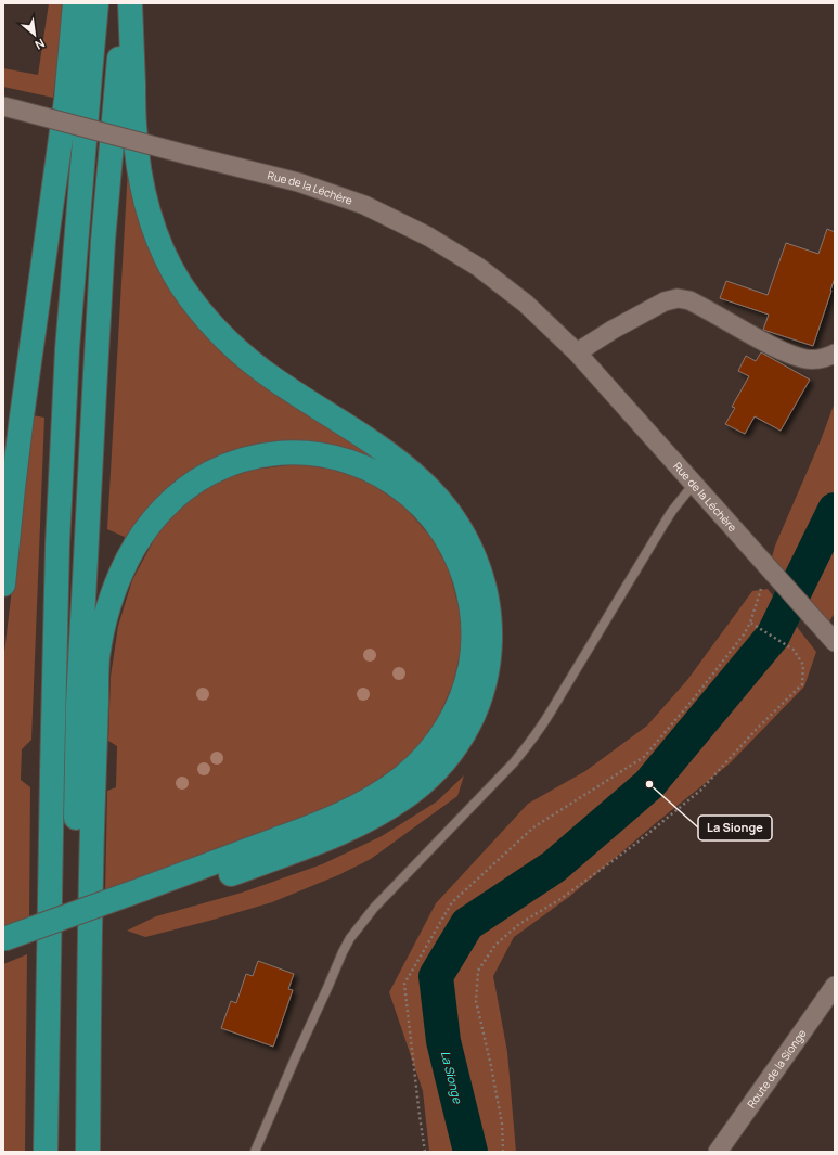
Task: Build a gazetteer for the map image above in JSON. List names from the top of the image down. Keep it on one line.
{"streets":{"street":["Rue de la Léchère","Route de la Sionge"]},"water":["La Sionge"],"places":["La Sionge"],"north":"bottom right"}
